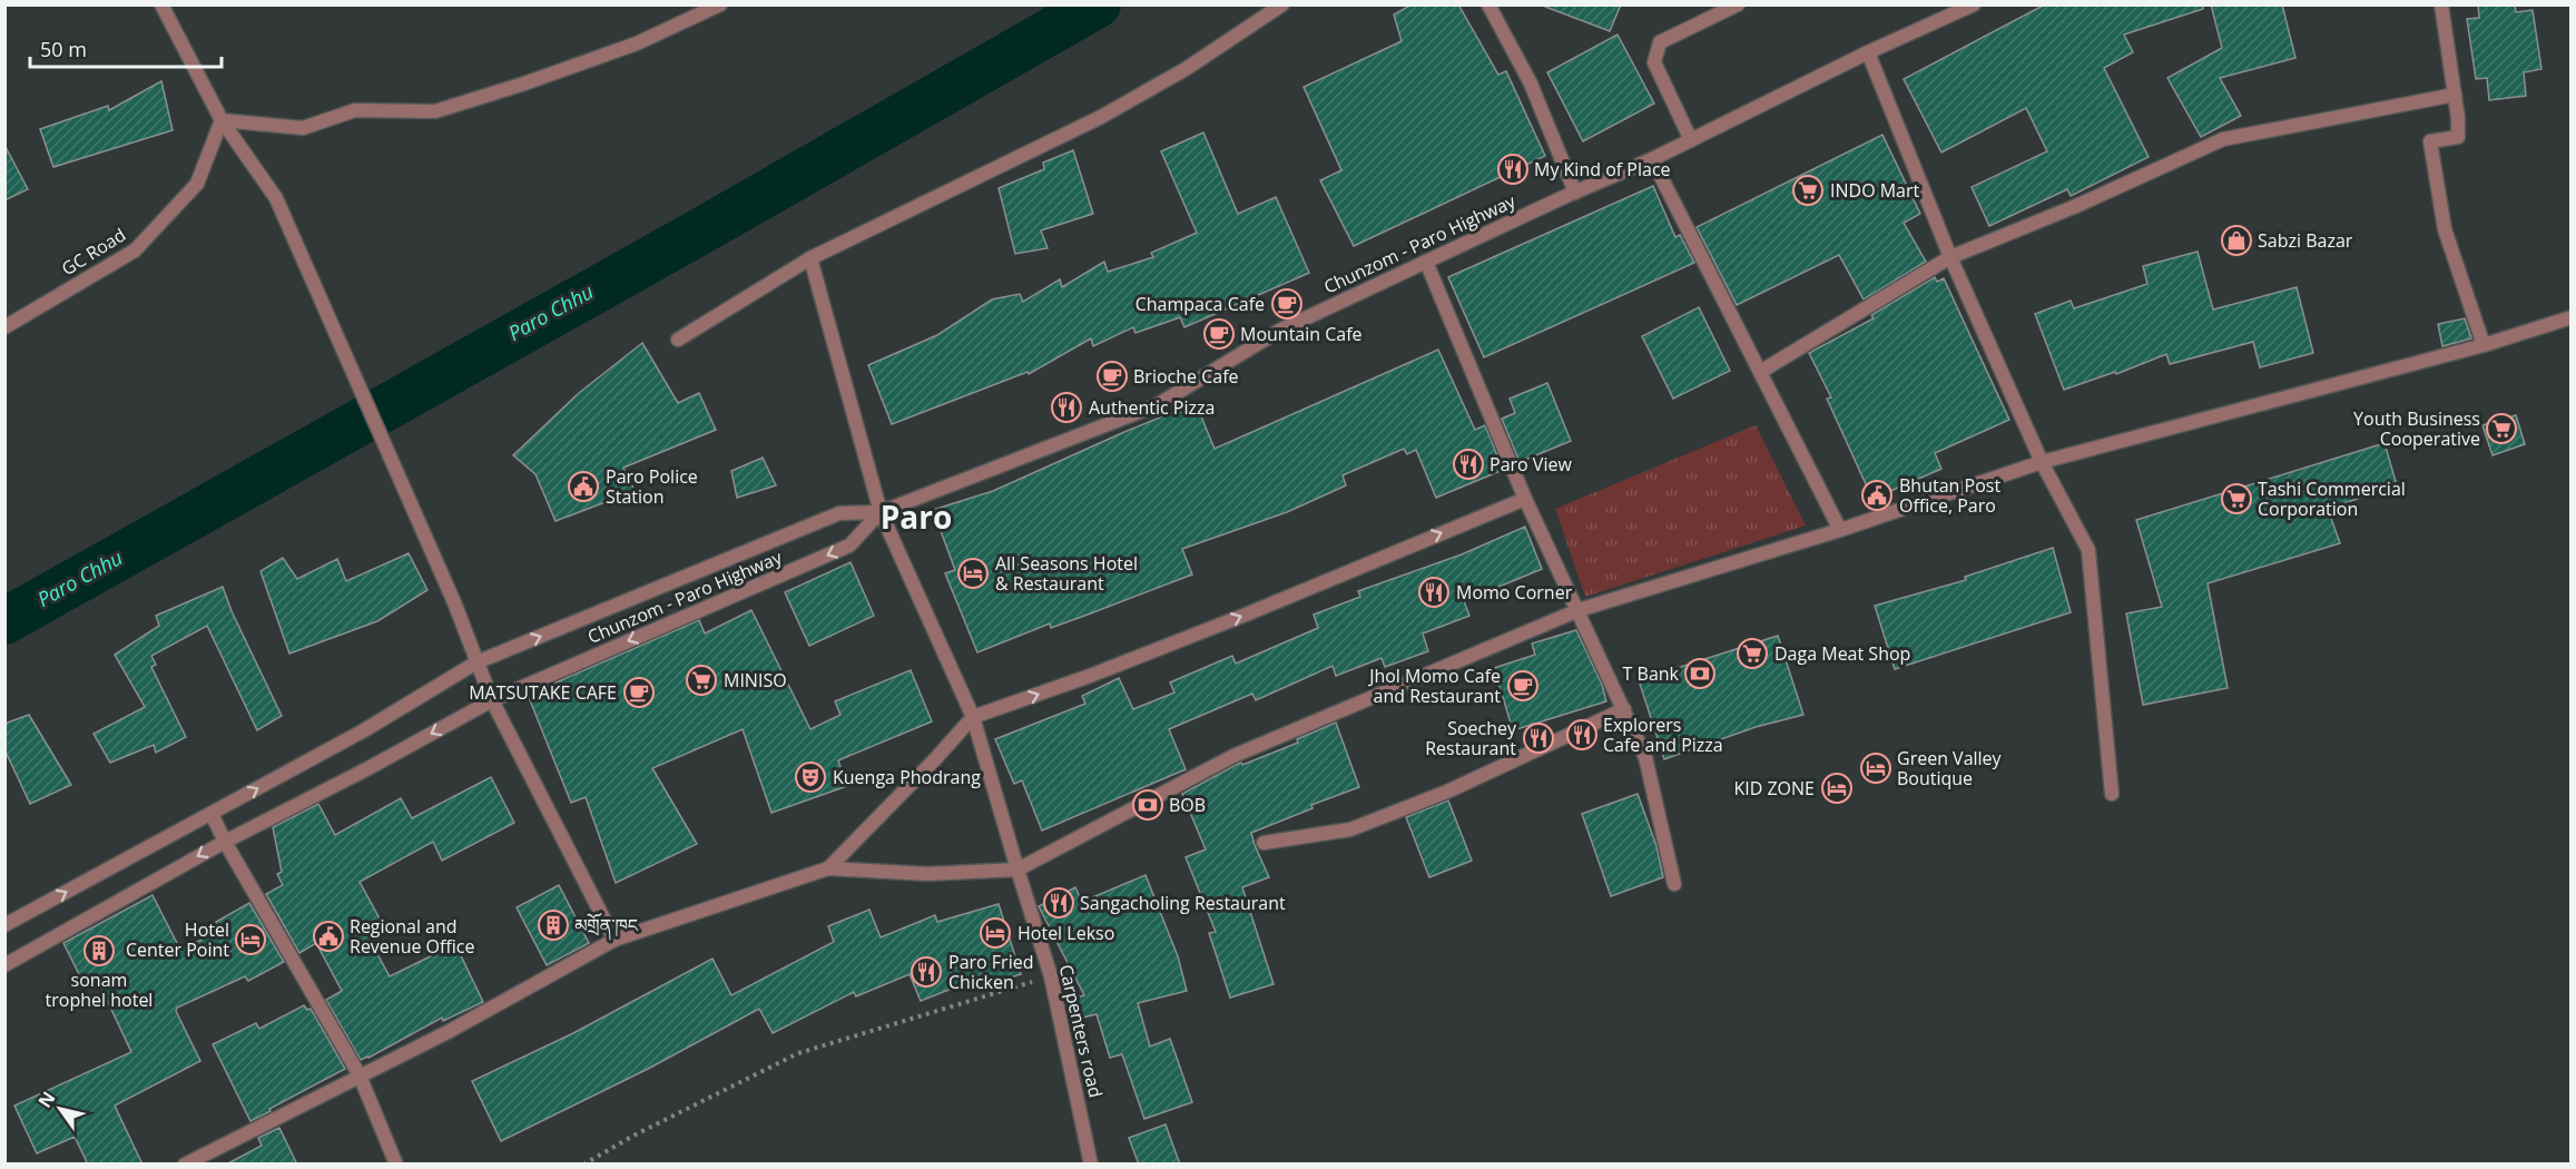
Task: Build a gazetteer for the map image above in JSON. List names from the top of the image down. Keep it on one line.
{"streets":{"street":["Chunzom - Paro Highway","GC Road","Carpenters road"]},"crossings":[["Chunzom - Paro Highway","Carpenters road"]],"districts":["Paro"],"water":["Paro Chhu"],"places":{"restaurant":["My Kind of Place","Authentic Pizza","Paro View","Momo Corner","Explorers Cafe and Pizza","Soechey Restaurant","Sangacholing Restaurant","Paro Fried Chicken"],"supermarket":["INDO Mart","Youth Business Cooperative","Tashi Commercial Corporation","Daga Meat Shop","MINISO"],"shop":["Sabzi Bazar"],"cafe":["Champaca Cafe","Mountain Cafe","Brioche Cafe","Jhol Momo Cafe and Restaurant","MATSUTAKE CAFE"],"public building":["Paro Police Station","Bhutan Post Office, Paro","Regional and Revenue Office"],"hotel":["All Seasons Hotel & Restaurant","Green Valley Boutique","KID ZONE","Hotel Lekso","Hotel Center Point"],"bank":["T Bank","BOB"],"theatre":["Kuenga Phodrang"],"building":["མགྲོན་ཁང","sonam trophel hotel"]},"scale_bar":"50 m","north":"top left"}
